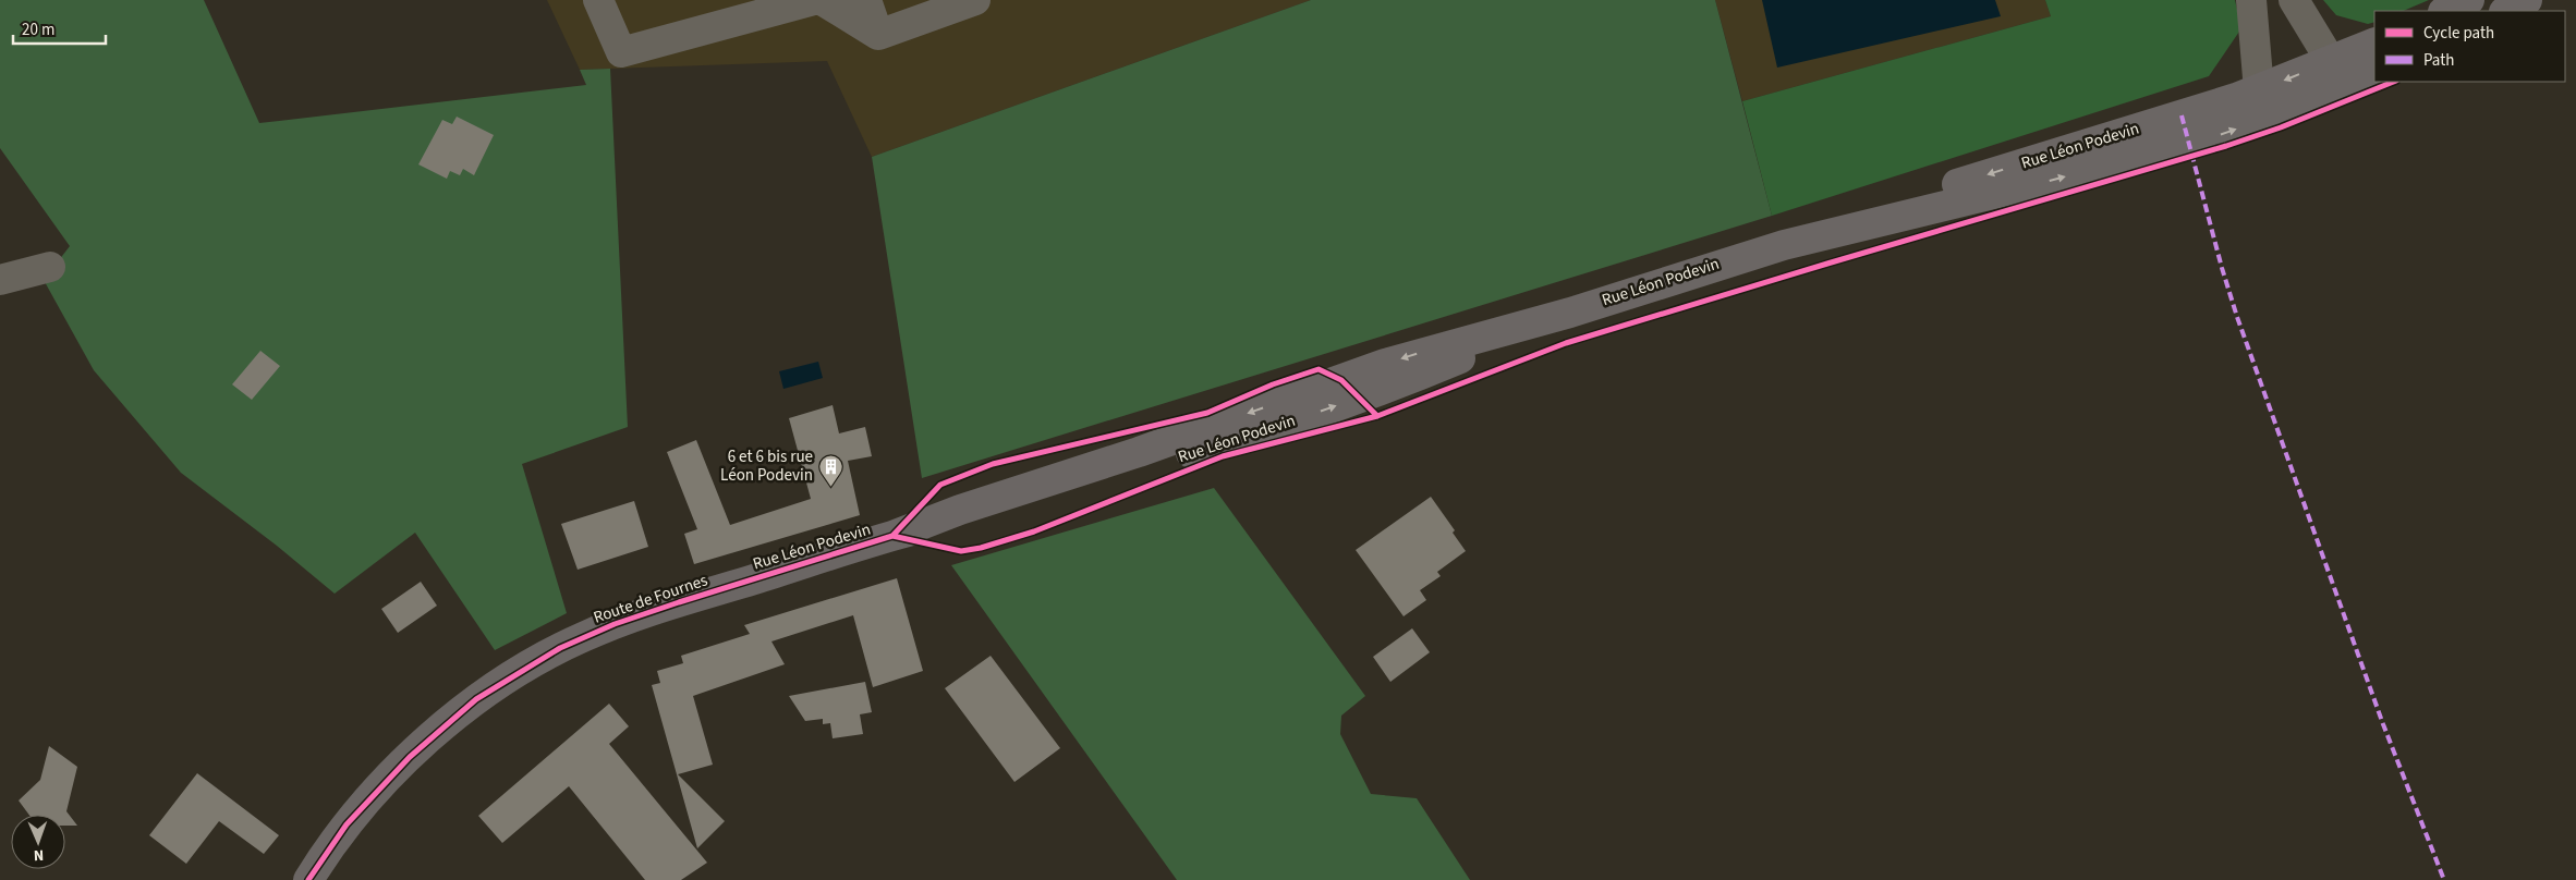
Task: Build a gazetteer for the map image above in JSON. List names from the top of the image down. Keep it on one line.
{"streets":{"main road":["Rue Léon Podevin","Route de Fournes"]},"crossings":[["Rue Léon Podevin","Route de Fournes"]],"places":{"building":["6 et 6 bis rue Léon Podevin"]},"legend":["Cycle path","Path"],"scale_bar":"20 m","north":"bottom"}
